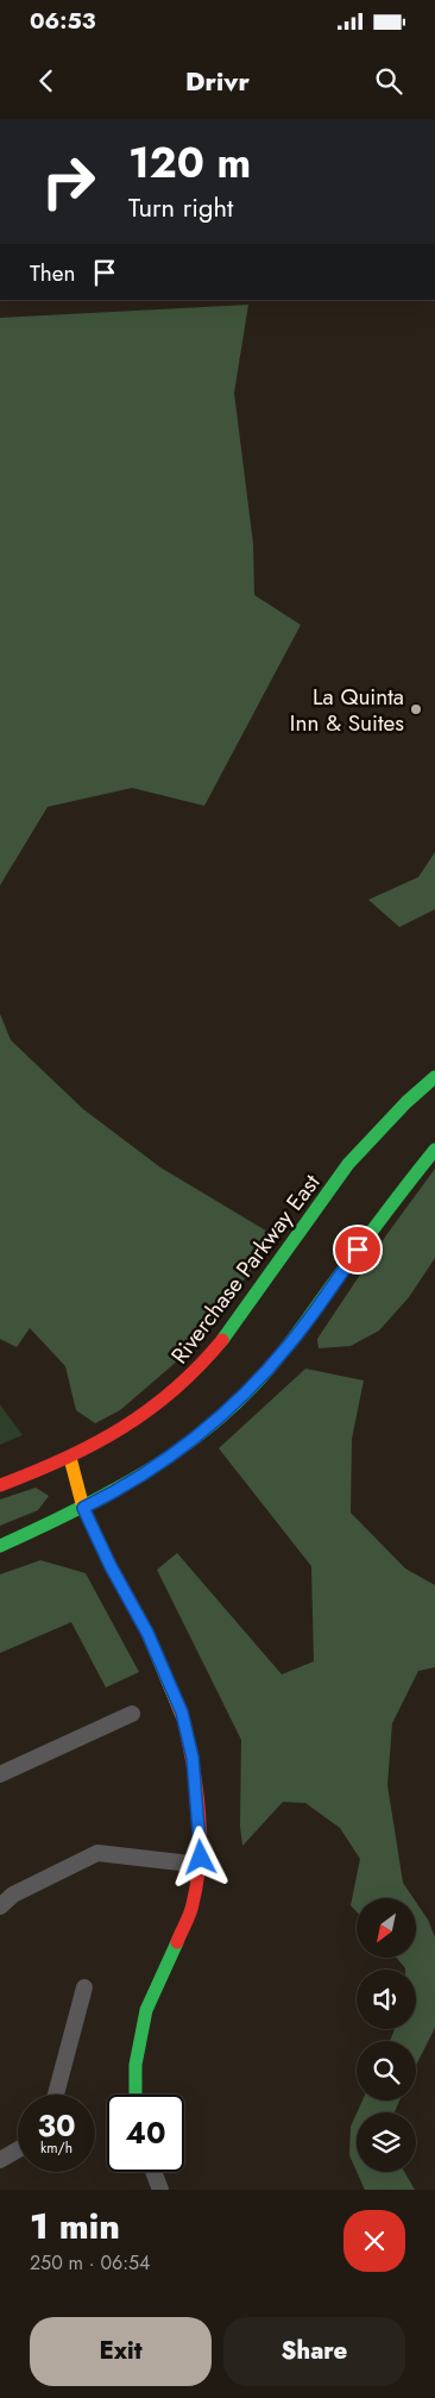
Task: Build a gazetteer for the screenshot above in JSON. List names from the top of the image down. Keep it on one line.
{"streets":{"street":["Riverchase Parkway East"]},"places":["La Quinta Inn & Suites"],"north":"bottom left","page":{"status":"06:53","header":"Drivr","turn":["120 m","Turn right"],"then":"Then","speed":"30 km/h","limit":"40","heading":["1 min","250 m · 06:54"],"buttons":["Exit","Share"]}}
